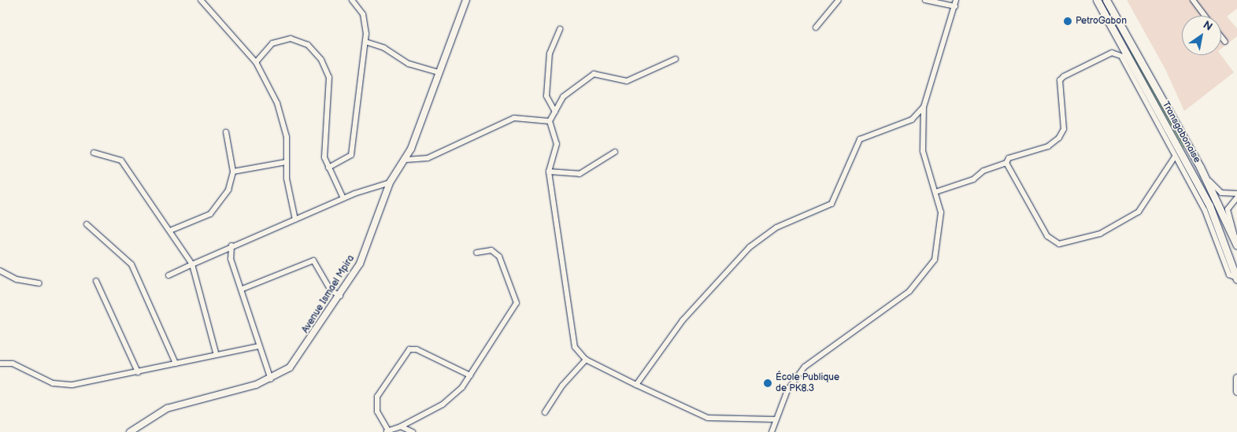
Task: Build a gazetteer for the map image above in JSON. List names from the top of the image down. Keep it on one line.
{"streets":{"highway":["Transgabonaise"],"main road":["Avenue Ismael Mpira"]},"places":["PetroGabon","École Publique de PK8.3"],"north":"top right"}
